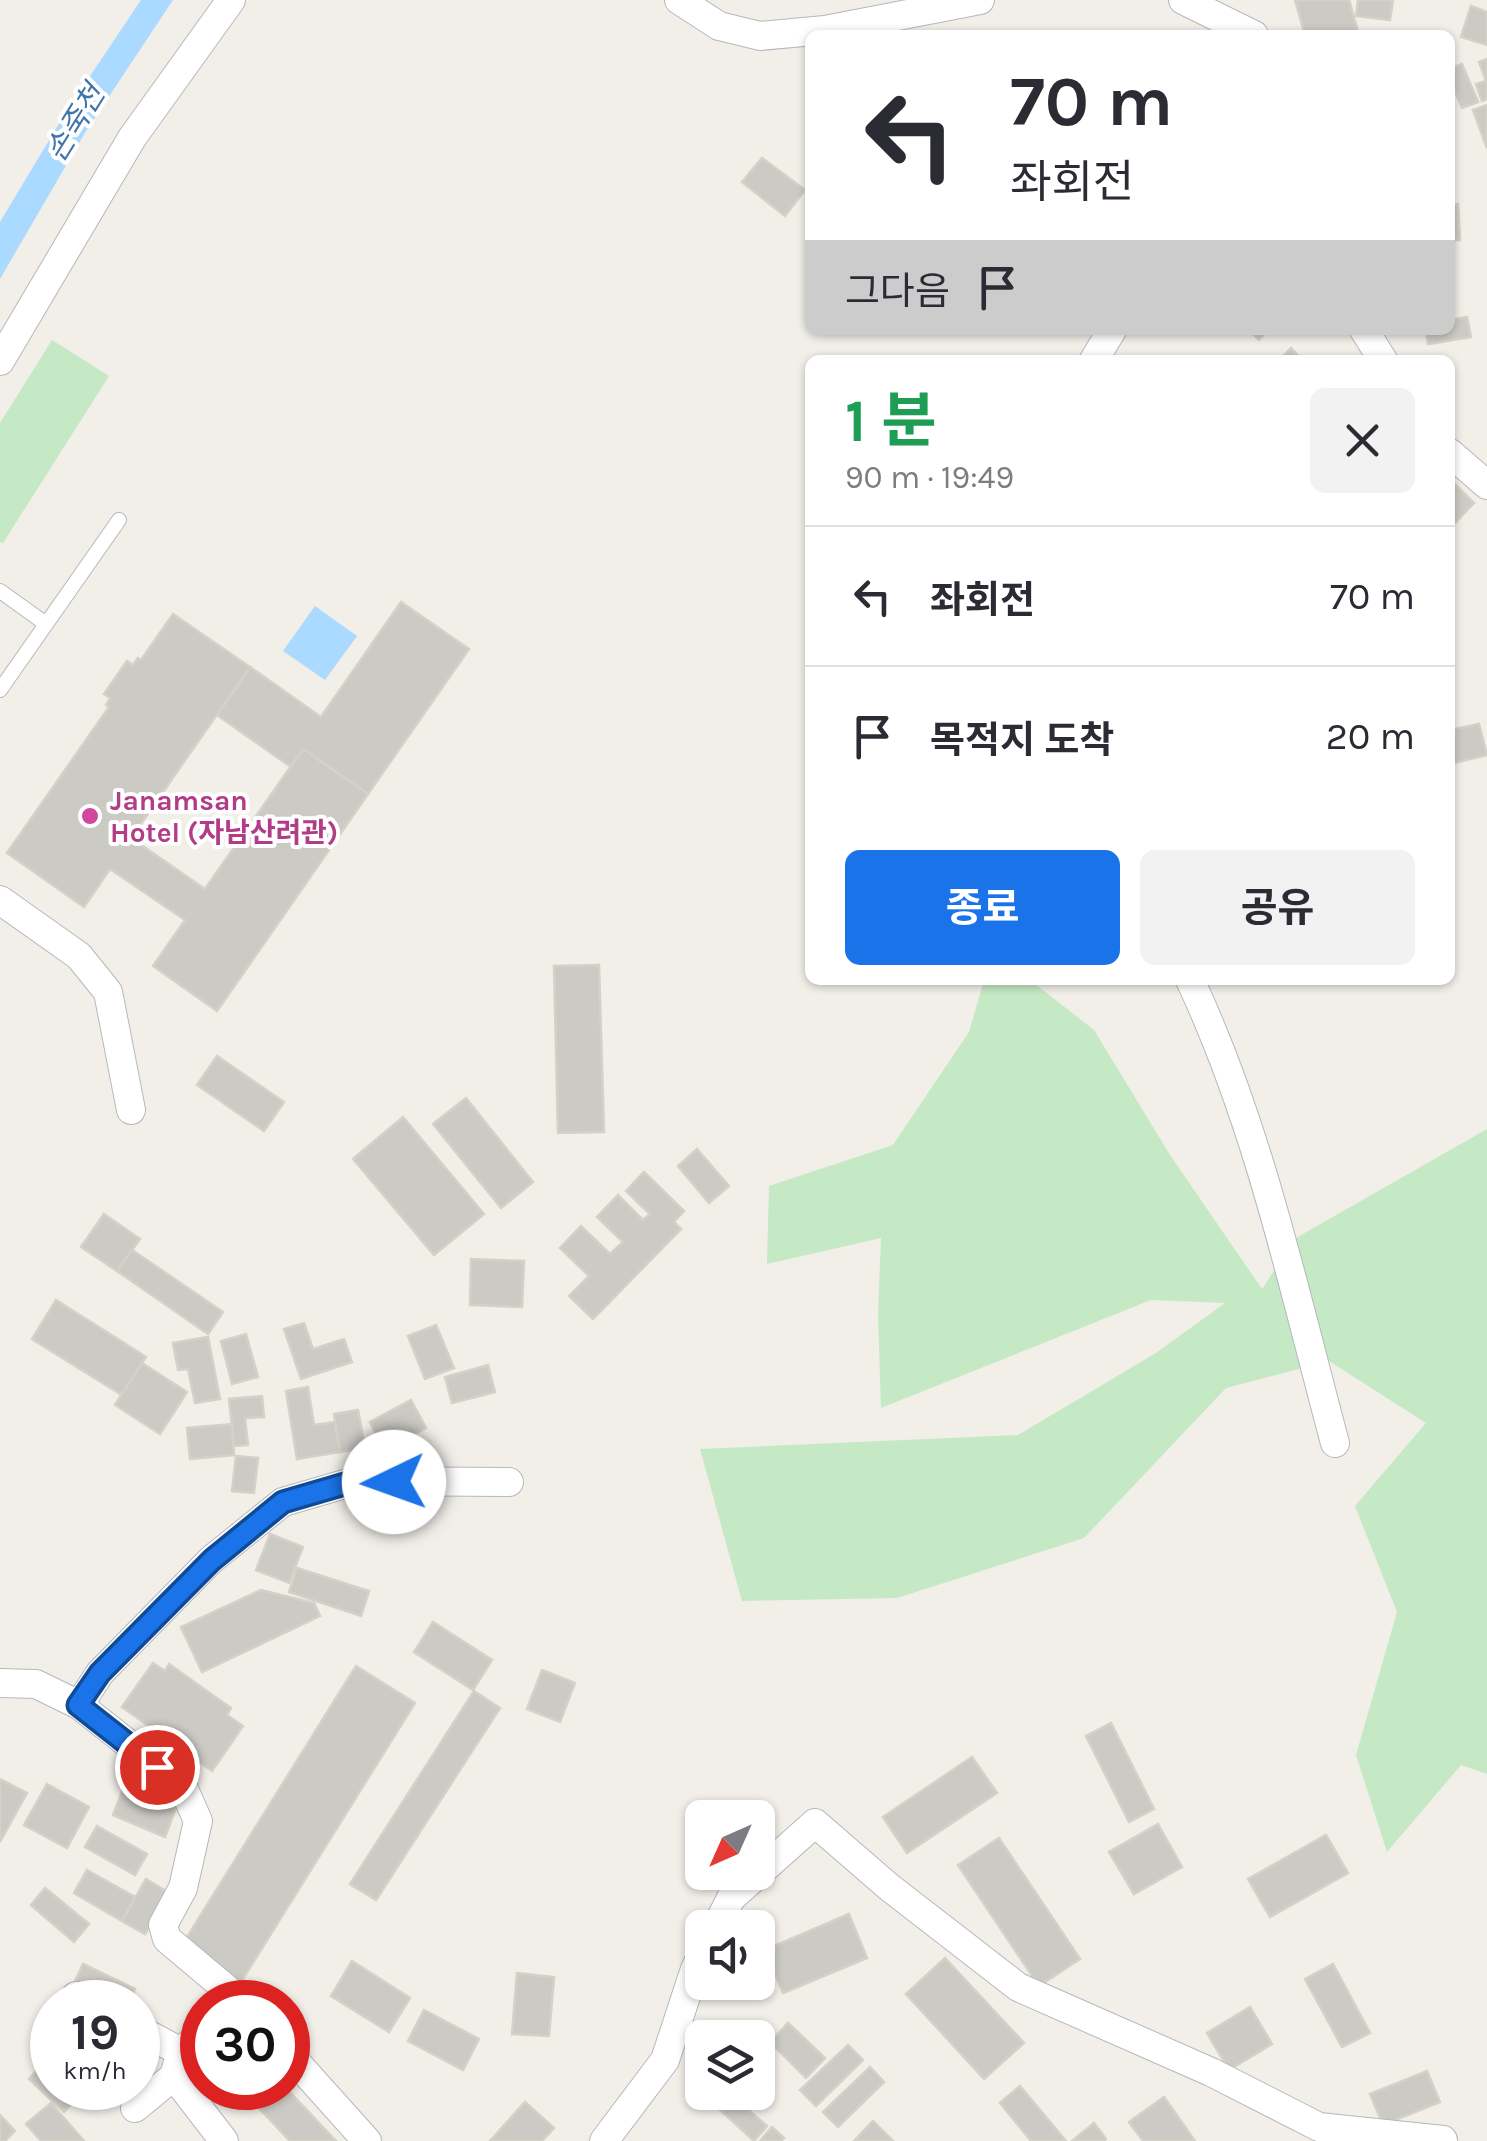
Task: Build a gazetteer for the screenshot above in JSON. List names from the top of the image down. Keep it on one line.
{"water":["손죽천"],"places":["Janamsan Hotel (자남산려관)"],"north":"bottom left","page":{"turn":["70 m","좌회전"],"then":"그다음","heading":["1 분","90 m · 19:49"],"list":[{"name":"좌회전","value":"70 m"},{"name":"목적지 도착","value":"20 m"}],"buttons":["종료","공유"],"speed":"19 km/h","limit":"30"}}
